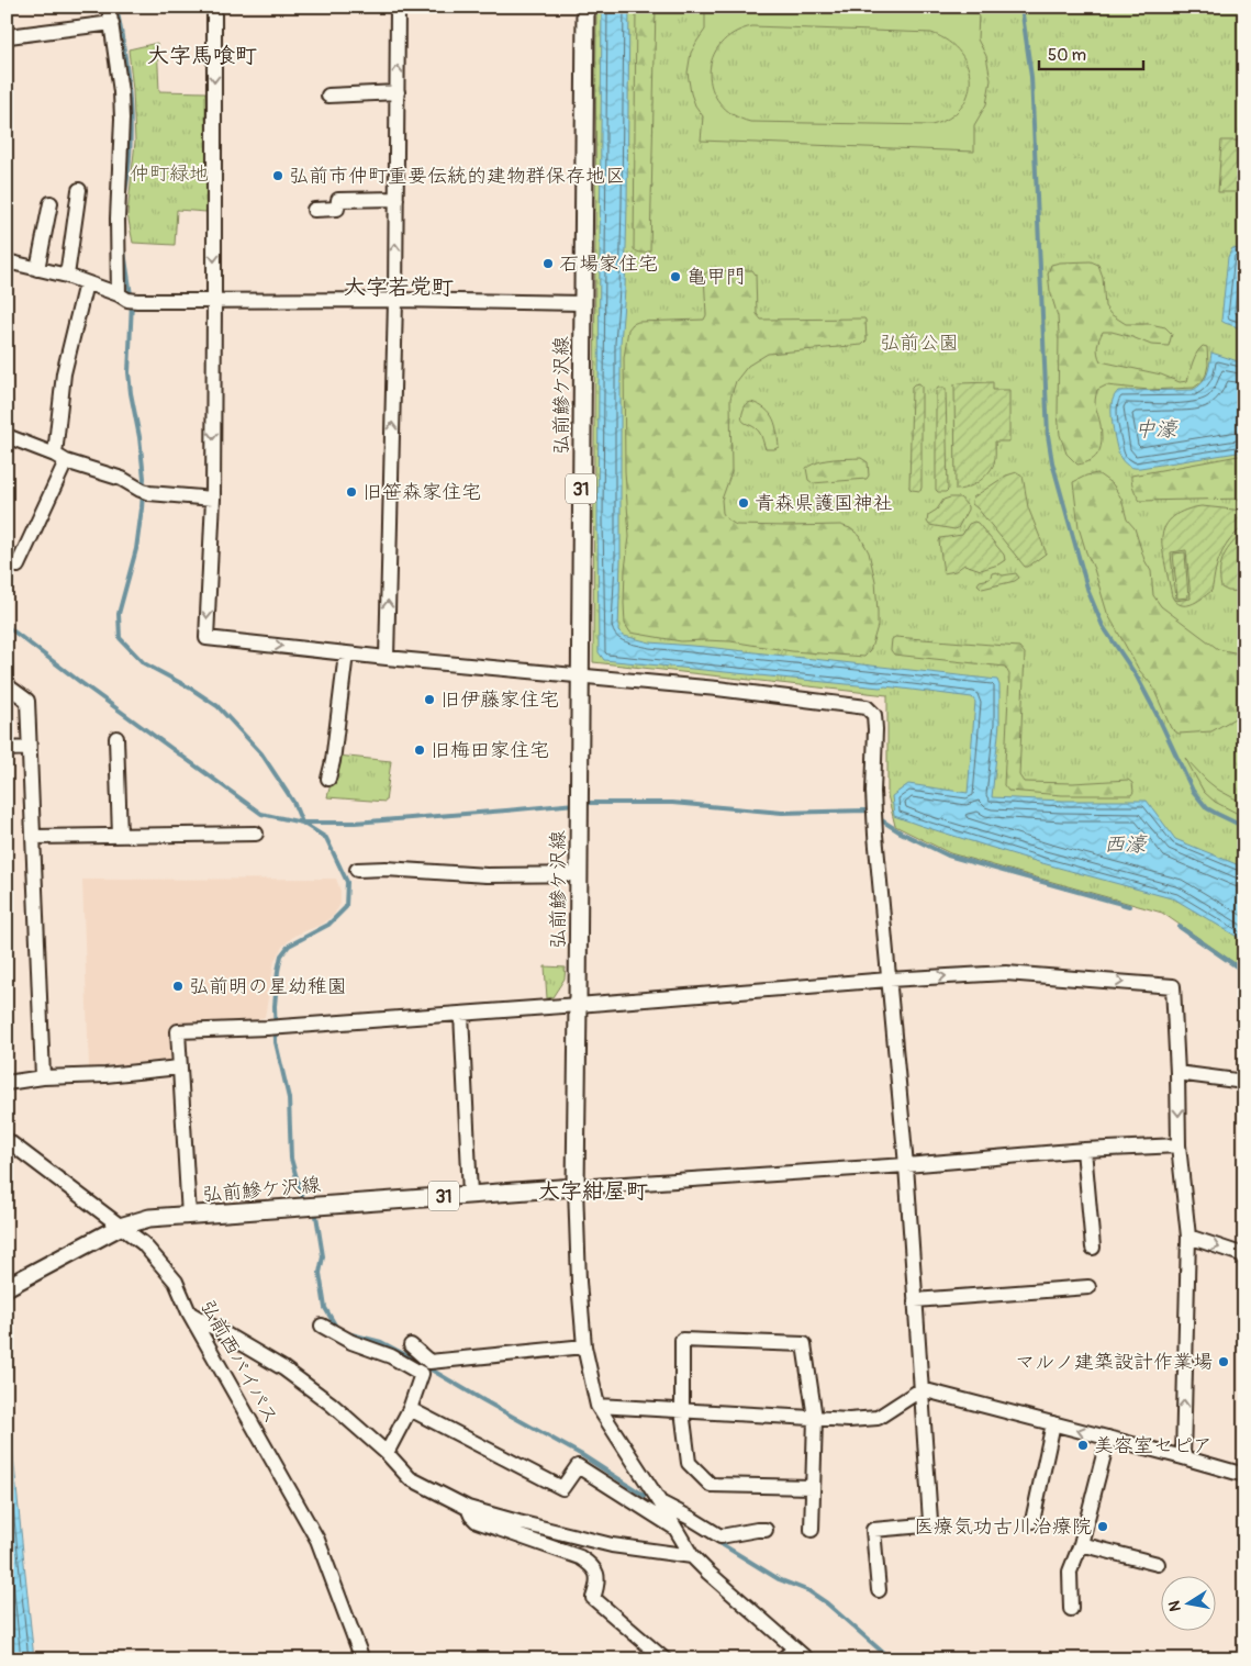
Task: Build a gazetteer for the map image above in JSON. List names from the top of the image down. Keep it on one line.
{"streets":{"main road":["弘前鰺ケ沢線","31"],"street":["弘前西バイパス"]},"crossings":[["弘前鰺ケ沢線","弘前西バイパス"]],"districts":["大字馬喰町","大字若党町","大字紺屋町"],"water":["中濠","西濠"],"parks":["仲町緑地","弘前公園"],"places":["弘前市仲町重要伝統的建物群保存地区","石場家住宅","亀甲門","旧笹森家住宅","青森県護国神社","旧伊藤家住宅","旧梅田家住宅","弘前明の星幼稚園","マルノ建築設計作業場","美容室セピア","医療気功古川治療院"],"scale_bar":"50 m","north":"left"}
